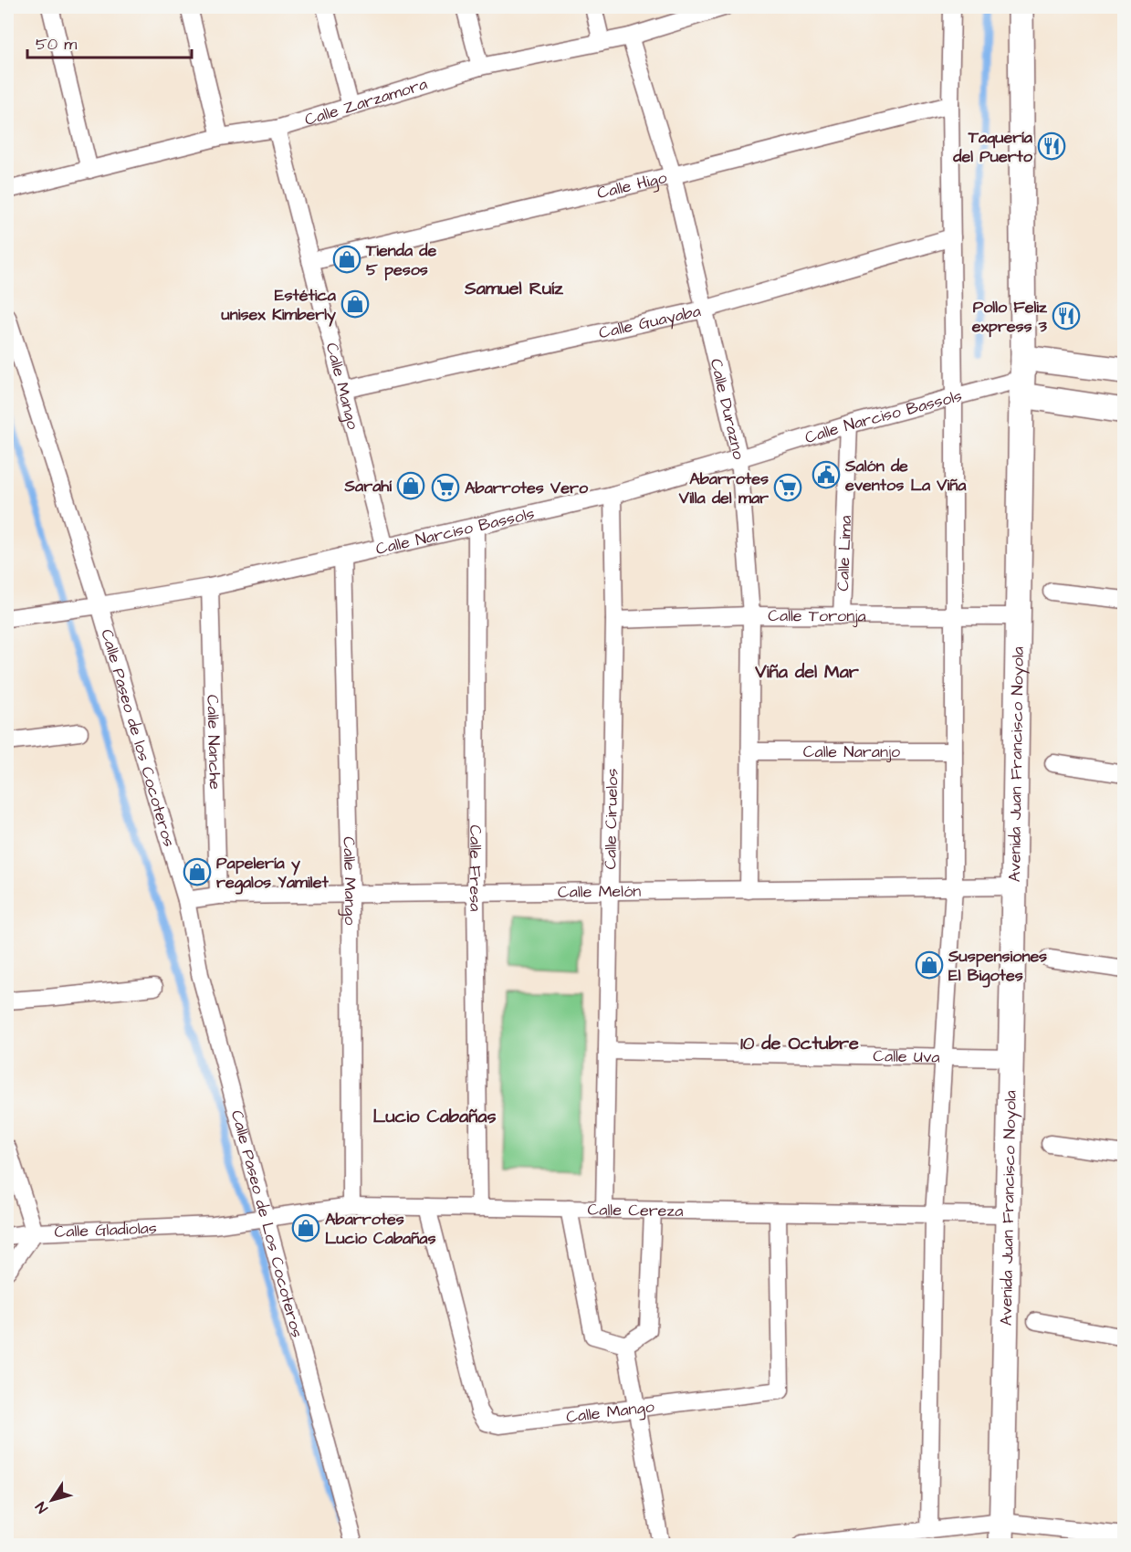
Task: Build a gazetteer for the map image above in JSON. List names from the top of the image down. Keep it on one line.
{"streets":{"street":["Calle Zarzamora","Calle Higo","Calle Guayaba","Calle Mango","Calle Durazno","Calle Narciso Bassols","Calle Lima","Calle Toronja","Calle Paseo de los Cocoteros","Calle Nanche","Calle Naranjo","Avenida Juan Francisco Noyola","Calle Ciruelos","Calle Fresa","Calle Melón","Calle Uva","Calle Cereza","Calle Paseo de Los Cocoteros","Calle Gladiolas"]},"crossings":[["Calle Zarzamora","Calle Mango"],["Calle Zarzamora","Calle Durazno"],["Calle Higo","Calle Mango"],["Calle Higo","Calle Durazno"],["Calle Guayaba","Calle Mango"],["Calle Guayaba","Calle Durazno"],["Calle Mango","Calle Narciso Bassols"],["Calle Mango","Calle Melón"],["Calle Mango","Calle Cereza"],["Calle Durazno","Calle Narciso Bassols"],["Calle Durazno","Calle Toronja"],["Calle Durazno","Calle Naranjo"],["Calle Durazno","Calle Melón"],["Calle Narciso Bassols","Calle Lima"],["Calle Narciso Bassols","Calle Paseo de los Cocoteros"],["Calle Narciso Bassols","Calle Nanche"],["Calle Narciso Bassols","Avenida Juan Francisco Noyola"],["Calle Narciso Bassols","Calle Ciruelos"],["Calle Narciso Bassols","Calle Fresa"],["Calle Narciso Bassols","Calle Paseo de Los Cocoteros"],["Calle Lima","Calle Toronja"],["Calle Toronja","Avenida Juan Francisco Noyola"],["Calle Toronja","Calle Ciruelos"],["Calle Paseo de los Cocoteros","Calle Melón"],["Calle Paseo de los Cocoteros","Calle Paseo de Los Cocoteros"],["Calle Nanche","Calle Melón"],["Avenida Juan Francisco Noyola","Calle Melón"],["Avenida Juan Francisco Noyola","Calle Uva"],["Avenida Juan Francisco Noyola","Calle Cereza"],["Calle Ciruelos","Calle Melón"],["Calle Ciruelos","Calle Uva"],["Calle Ciruelos","Calle Cereza"],["Calle Fresa","Calle Melón"],["Calle Fresa","Calle Cereza"],["Calle Melón","Calle Paseo de Los Cocoteros"],["Calle Cereza","Calle Paseo de Los Cocoteros"],["Calle Cereza","Calle Gladiolas"],["Calle Paseo de Los Cocoteros","Calle Gladiolas"]],"districts":["Samuel Ruíz","Viña del Mar","10 de Octubre","Lucio Cabañas"],"places":{"restaurant":["Taquería del Puerto","Pollo Feliz express 3"],"shop":["Tienda de 5 pesos","Estética unisex Kimberly","Sarahí","Papelería y regalos Yamilet","Suspensiones El Bigotes","Abarrotes Lucio Cabañas"],"public building":["Salón de eventos La Viña"],"supermarket":["Abarrotes Vero","Abarrotes Villa del mar"]},"scale_bar":"50 m","north":"bottom left"}
